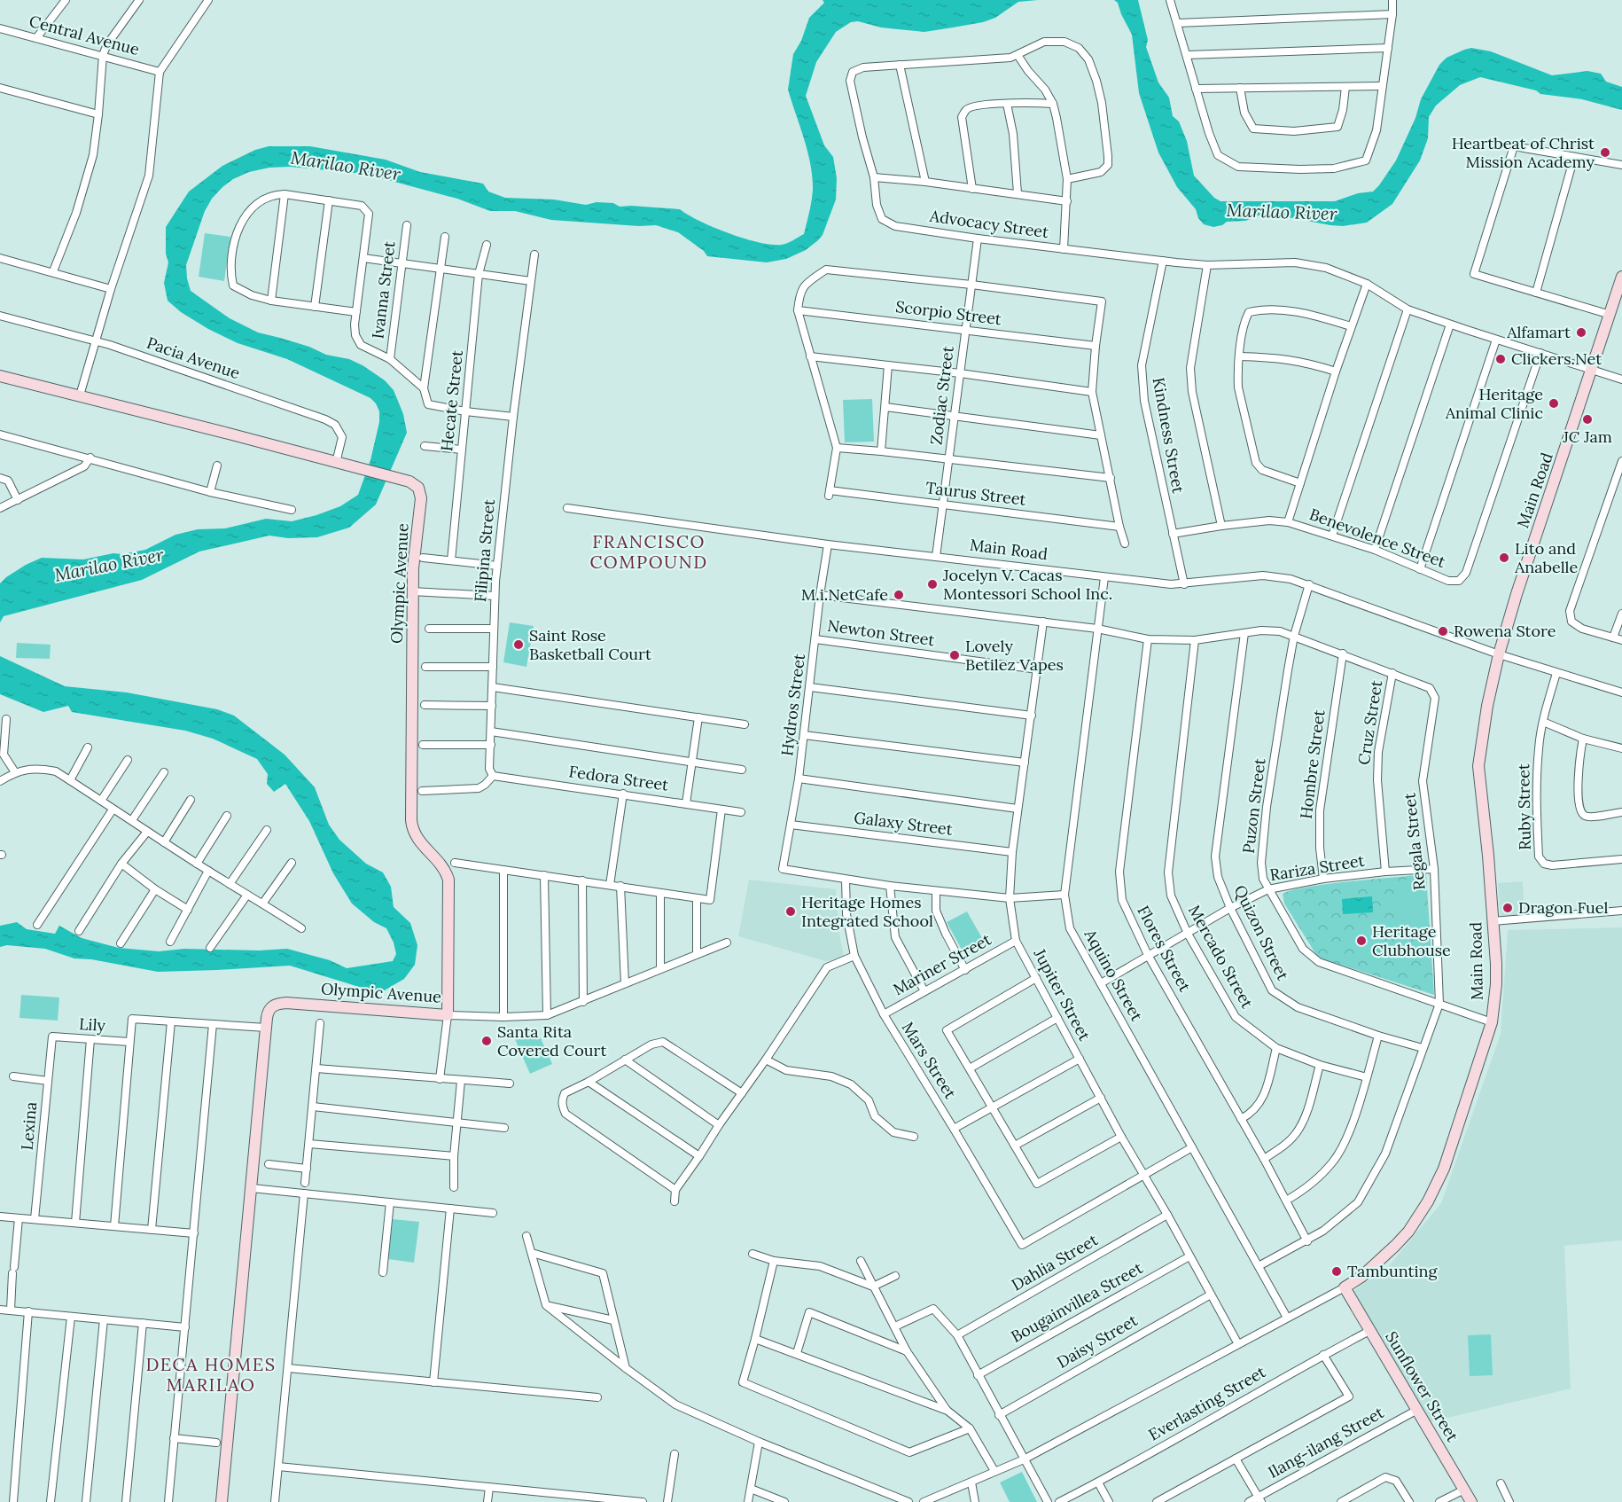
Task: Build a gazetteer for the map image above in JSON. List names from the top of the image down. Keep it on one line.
{"streets":{"street":["Central Avenue","Advocacy Street","Ivanna Street","Scorpio Street","Pacia Avenue","Zodiac Street","Hecate Street","Kindness Street","Main Road","Taurus Street","Benevolence Street","Filipina Street","Olympic Avenue","Newton Street","Hydros Street","Cruz Street","Hombre Street","Fedora Street","Puzon Street","Ruby Street","Galaxy Street","Regala Street","Rariza Street","Quizon Street","Flores Street","Mercado Street","Mariner Street","Aquino Street","Jupiter Street","Lily","Mars Street","Lexina","Dahlia Street","Bougainvillea Street","Daisy Street","Sunflower Street","Everlasting Street","Ilang-ilang Street"]},"crossings":[["Advocacy Street","Zodiac Street"],["Advocacy Street","Kindness Street"],["Advocacy Street","Main Road"],["Advocacy Street","Benevolence Street"],["Scorpio Street","Zodiac Street"],["Pacia Avenue","Olympic Avenue"],["Zodiac Street","Main Road"],["Zodiac Street","Taurus Street"],["Kindness Street","Main Road"],["Kindness Street","Benevolence Street"],["Main Road","Hydros Street"],["Main Road","Puzon Street"],["Main Road","Aquino Street"],["Main Road","Sunflower Street"],["Filipina Street","Fedora Street"],["Newton Street","Hydros Street"],["Newton Street","Jupiter Street"],["Hydros Street","Galaxy Street"],["Hydros Street","Regala Street"],["Hydros Street","Mars Street"],["Cruz Street","Regala Street"],["Cruz Street","Rariza Street"],["Hombre Street","Regala Street"],["Hombre Street","Rariza Street"],["Puzon Street","Regala Street"],["Puzon Street","Rariza Street"],["Galaxy Street","Jupiter Street"],["Regala Street","Rariza Street"],["Regala Street","Quizon Street"],["Regala Street","Flores Street"],["Regala Street","Mercado Street"],["Regala Street","Aquino Street"],["Regala Street","Jupiter Street"],["Rariza Street","Quizon Street"],["Rariza Street","Flores Street"],["Rariza Street","Mercado Street"],["Rariza Street","Aquino Street"],["Mariner Street","Jupiter Street"],["Mariner Street","Mars Street"],["Jupiter Street","Mars Street"],["Jupiter Street","Dahlia Street"],["Jupiter Street","Bougainvillea Street"],["Jupiter Street","Daisy Street"],["Lily","Lexina"],["Sunflower Street","Everlasting Street"],["Sunflower Street","Ilang-ilang Street"]],"districts":["FRANCISCO COMPOUND","DECA HOMES MARILAO"],"water":["Marilao River"],"places":["Heartbeat of Christ Mission Academy","Alfamart","Clickers.Net","Heritage Animal Clinic","JC Jam","Lito and Anabelle","Jocelyn V. Cacas Montessori School Inc.","M.i.NetCafe","Rowena Store","Saint Rose Basketball Court","Lovely Betilez Vapes","Dragon Fuel","Heritage Homes Integrated School","Heritage Clubhouse","Santa Rita Covered Court","Tambunting"]}
